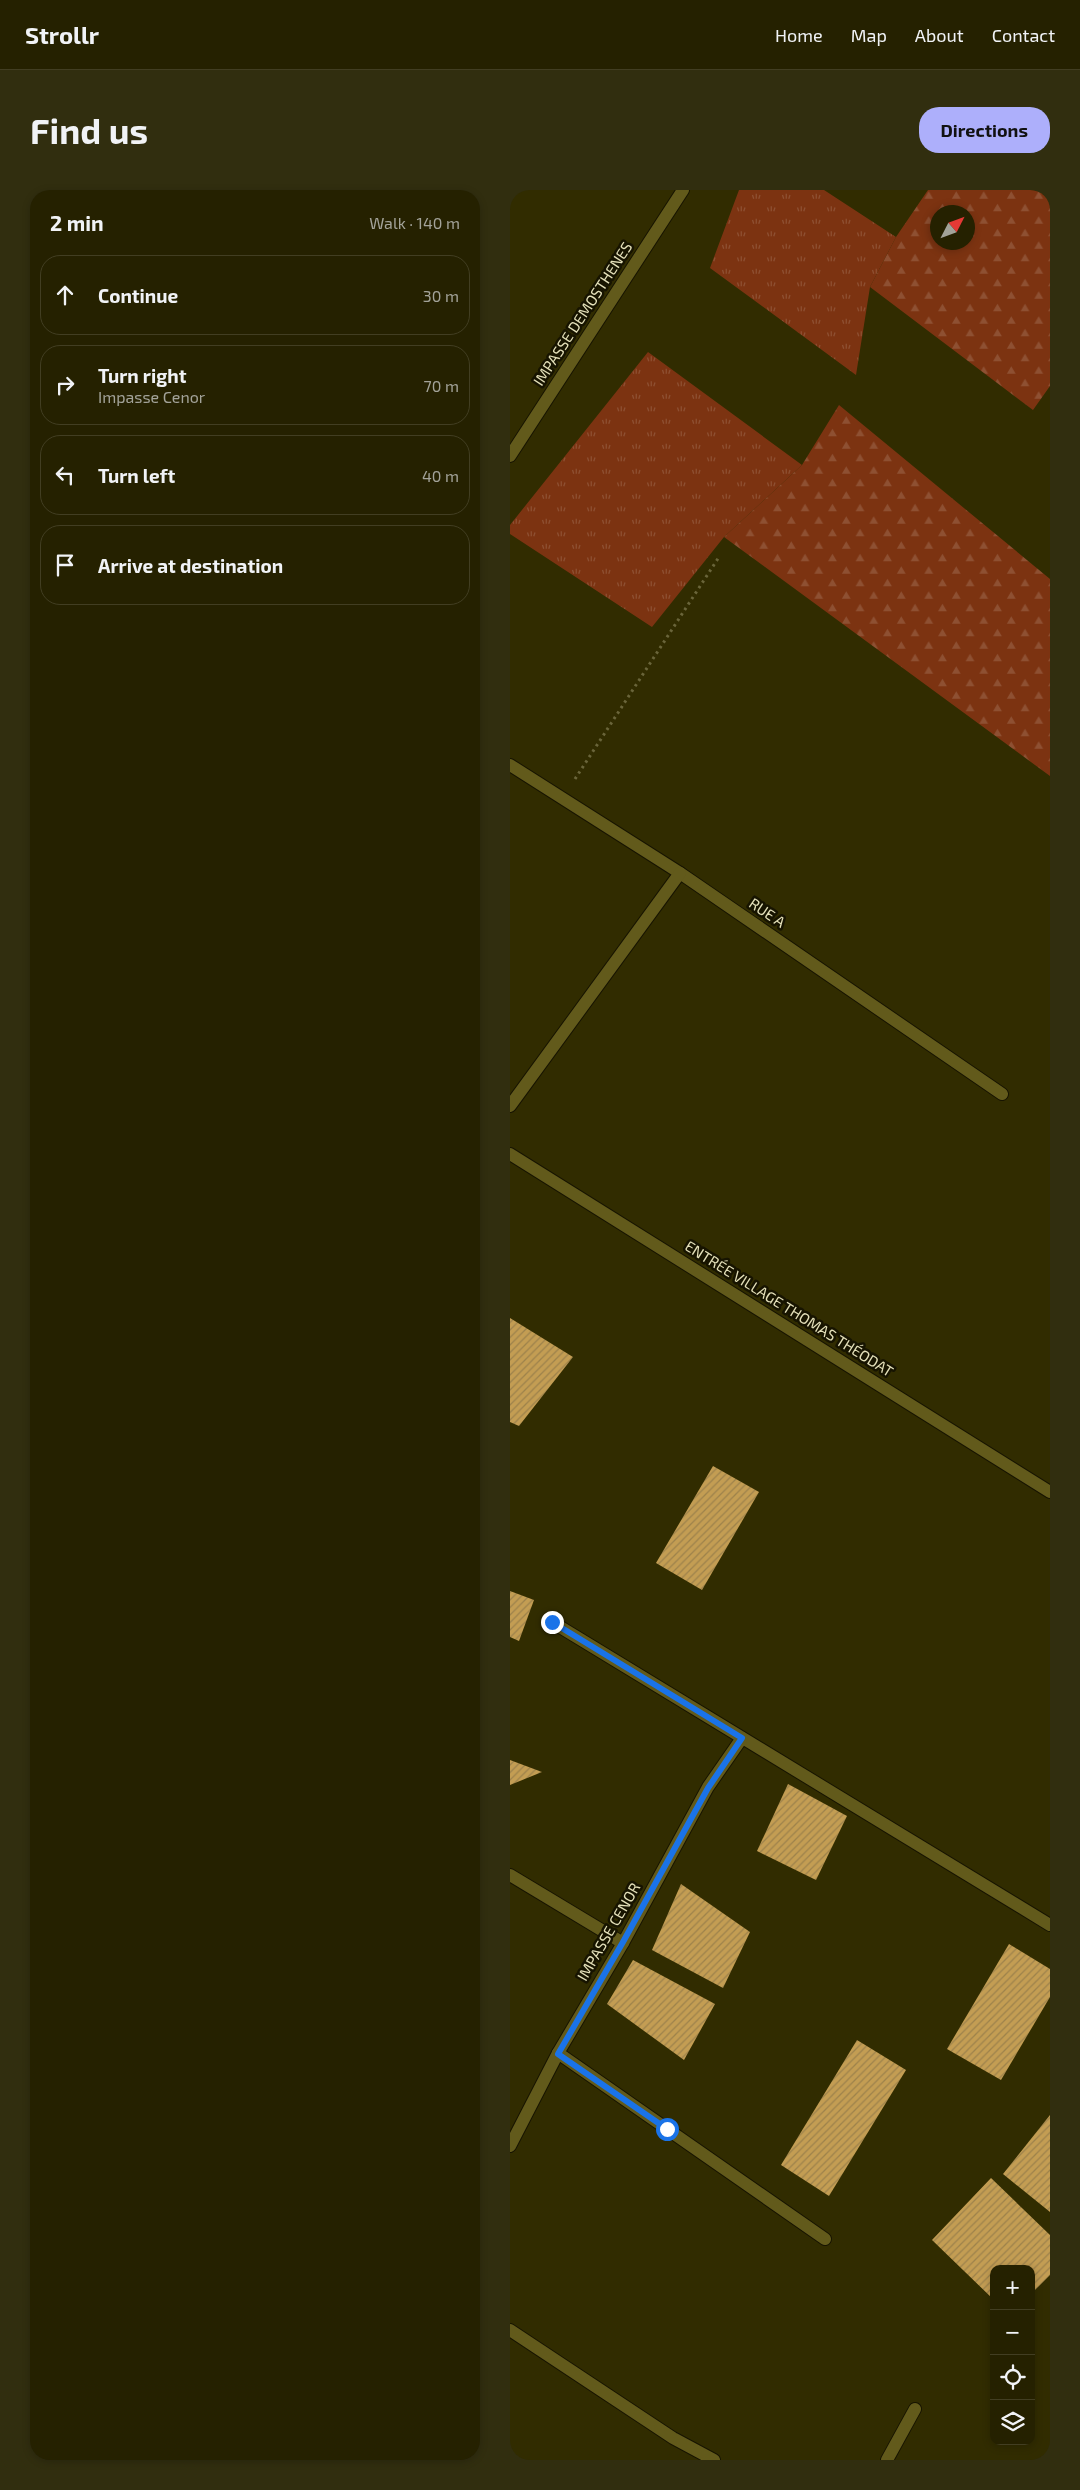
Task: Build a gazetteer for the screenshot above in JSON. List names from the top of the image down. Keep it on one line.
{"streets":{"street":["IMPASSE DEMOSTHENES","RUE A","ENTRÉE VILLAGE THOMAS THÉODAT","IMPASSE CENOR"]},"north":"top right","page":{"header":"Strollr","nav":["Home","Map","About","Contact"],"buttons":"Directions","title":"Find us","heading":["2 min","Walk · 140 m"],"list":[["Continue","30 m"],["Turn right","Impasse Cenor","70 m"],["Turn left","40 m"],"Arrive at destination"],"map_buttons":["+","−"]}}
